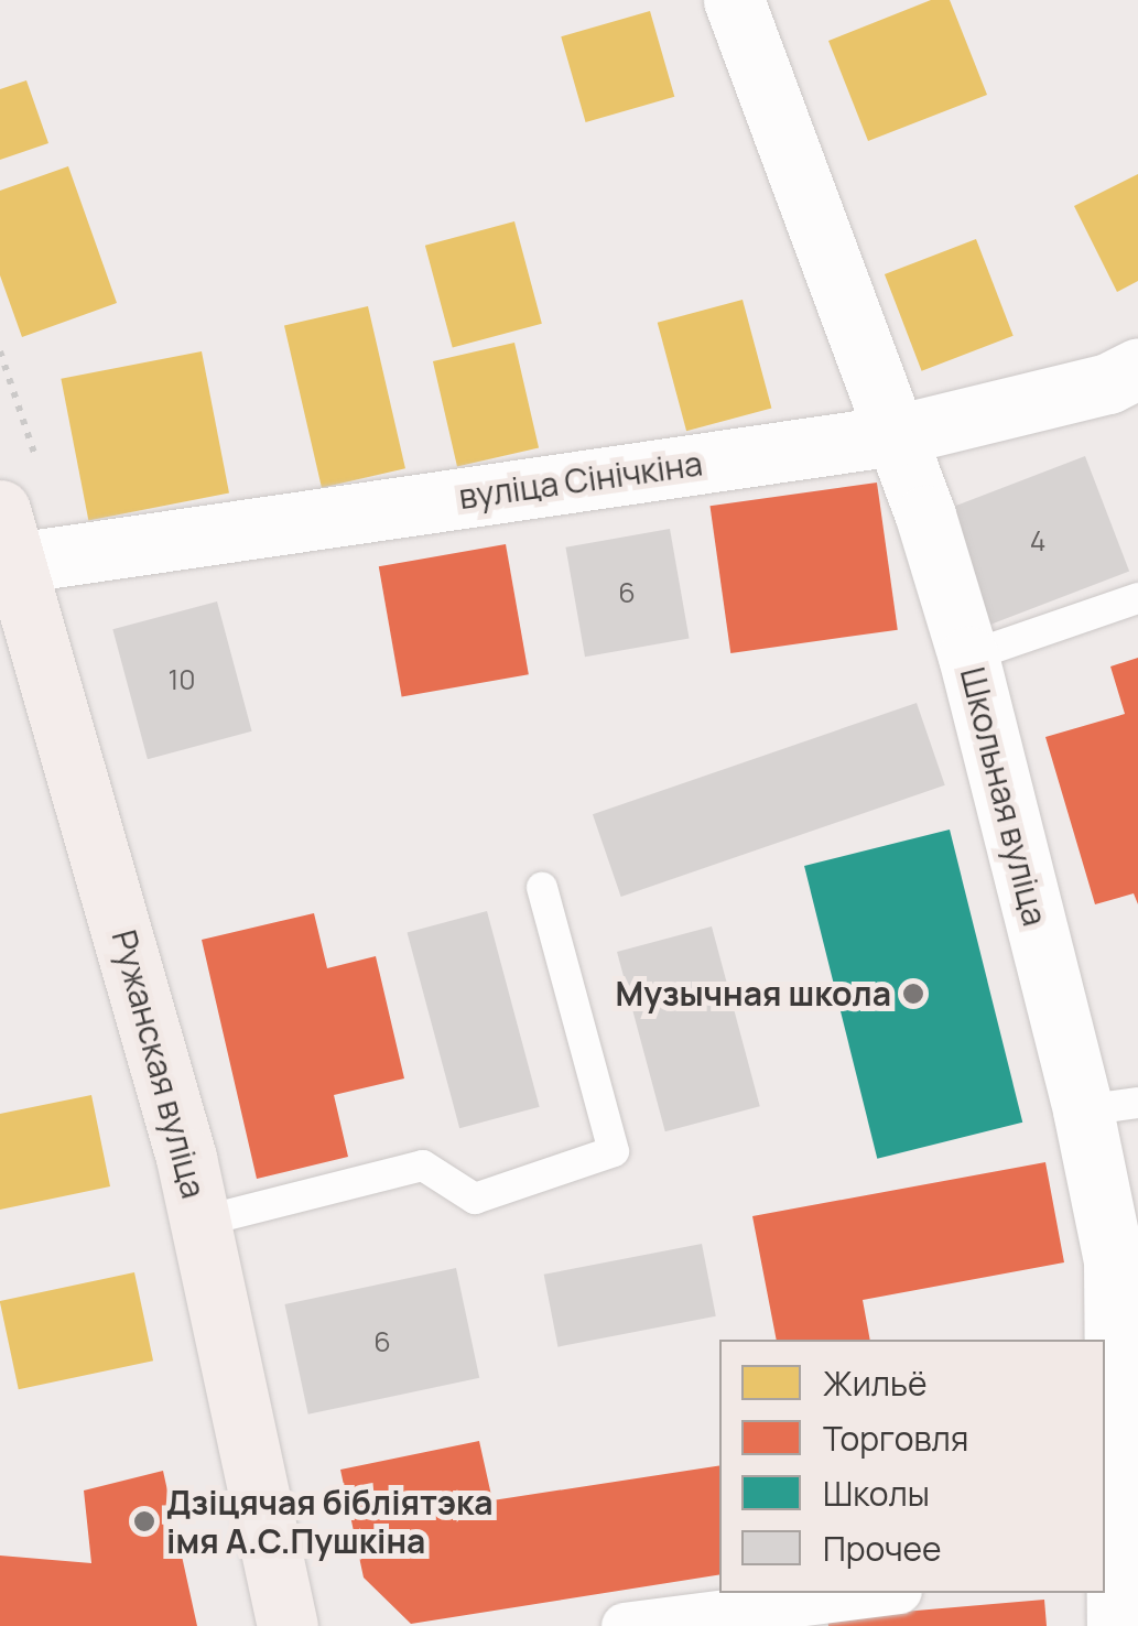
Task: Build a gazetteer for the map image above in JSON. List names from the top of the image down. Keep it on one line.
{"streets":{"main road":["Ружанская вуліца"],"street":["вуліца Сінічкіна","Школьная вуліца"]},"crossings":[["вуліца Сінічкіна","Школьная вуліца"],["вуліца Сінічкіна","Ружанская вуліца"]],"places":["Музычная школа","Дзіцячая бібліятэка імя А.С.Пушкіна"],"house_numbers":["4","6","10","6"],"legend":["Жильё","Торговля","Школы","Прочее"]}
